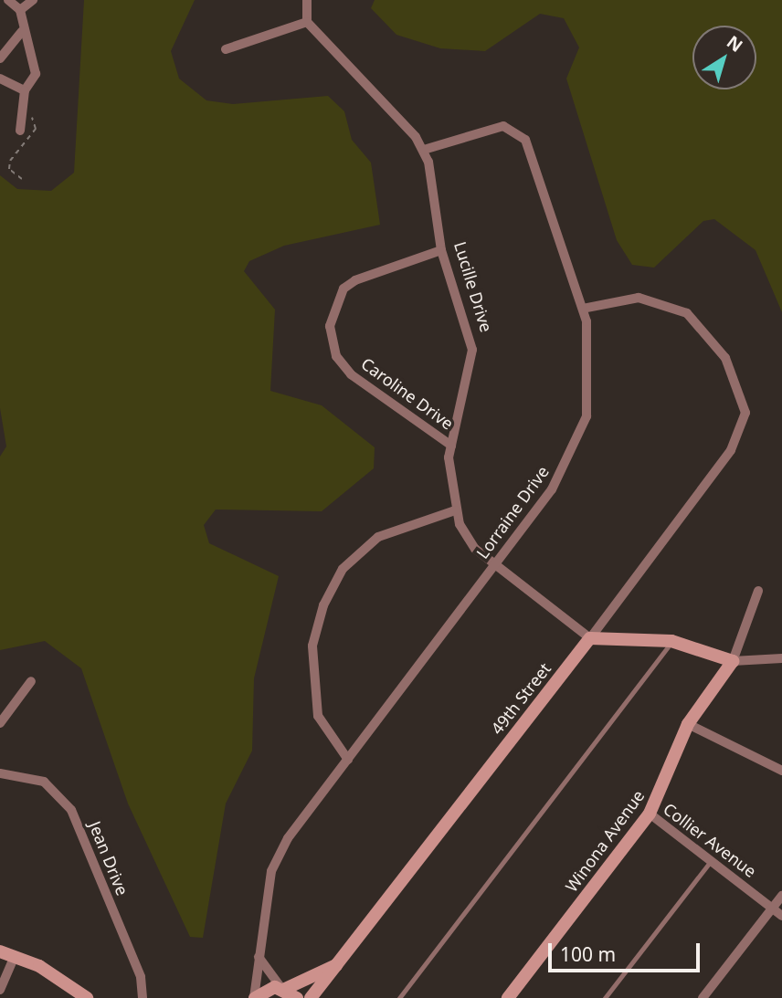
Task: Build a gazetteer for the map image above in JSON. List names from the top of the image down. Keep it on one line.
{"streets":{"street":["Lucille Drive","Caroline Drive","Lorraine Drive","49th Street","Collier Avenue","Winona Avenue","Jean Drive"]},"crossings":[["Lucille Drive","Caroline Drive"],["Lucille Drive","Lorraine Drive"],["Lucille Drive","49th Street"],["Lorraine Drive","49th Street"],["Collier Avenue","Winona Avenue"]],"scale_bar":"100 m","north":"top right"}
